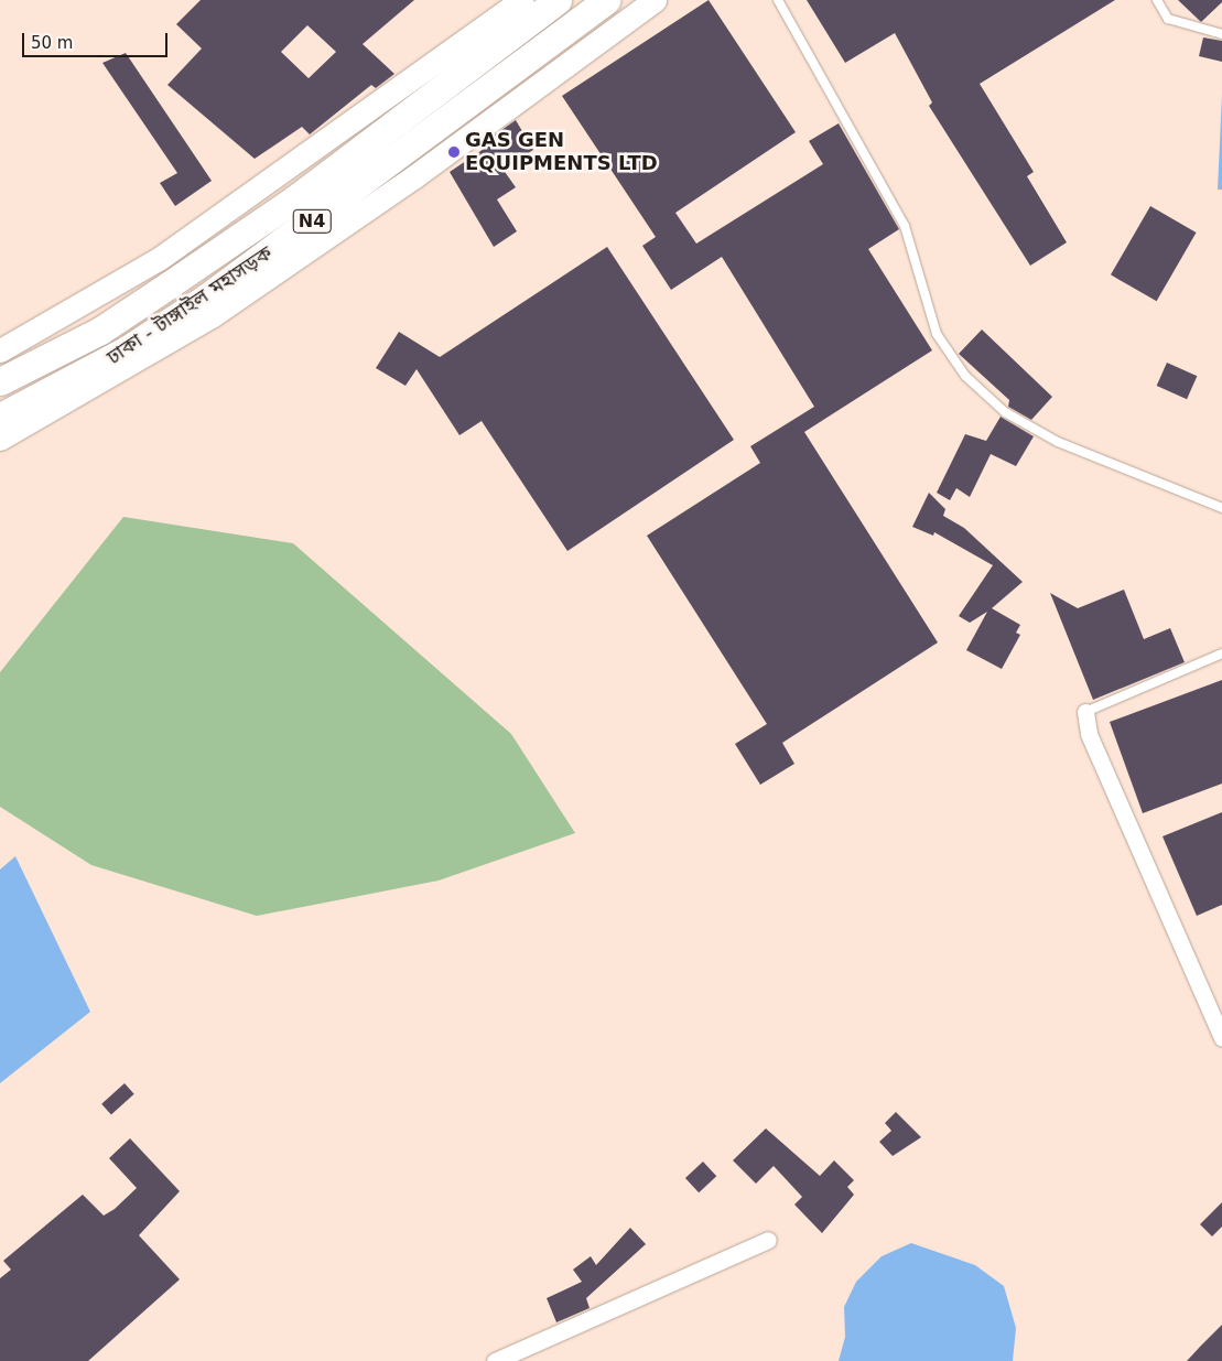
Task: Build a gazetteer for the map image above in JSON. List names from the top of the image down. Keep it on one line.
{"streets":{"highway":["N4","ঢাকা - টাঙ্গাইল মহাসড়ক"]},"places":["GAS GEN EQUIPMENTS LTD"],"scale_bar":"50 m"}
